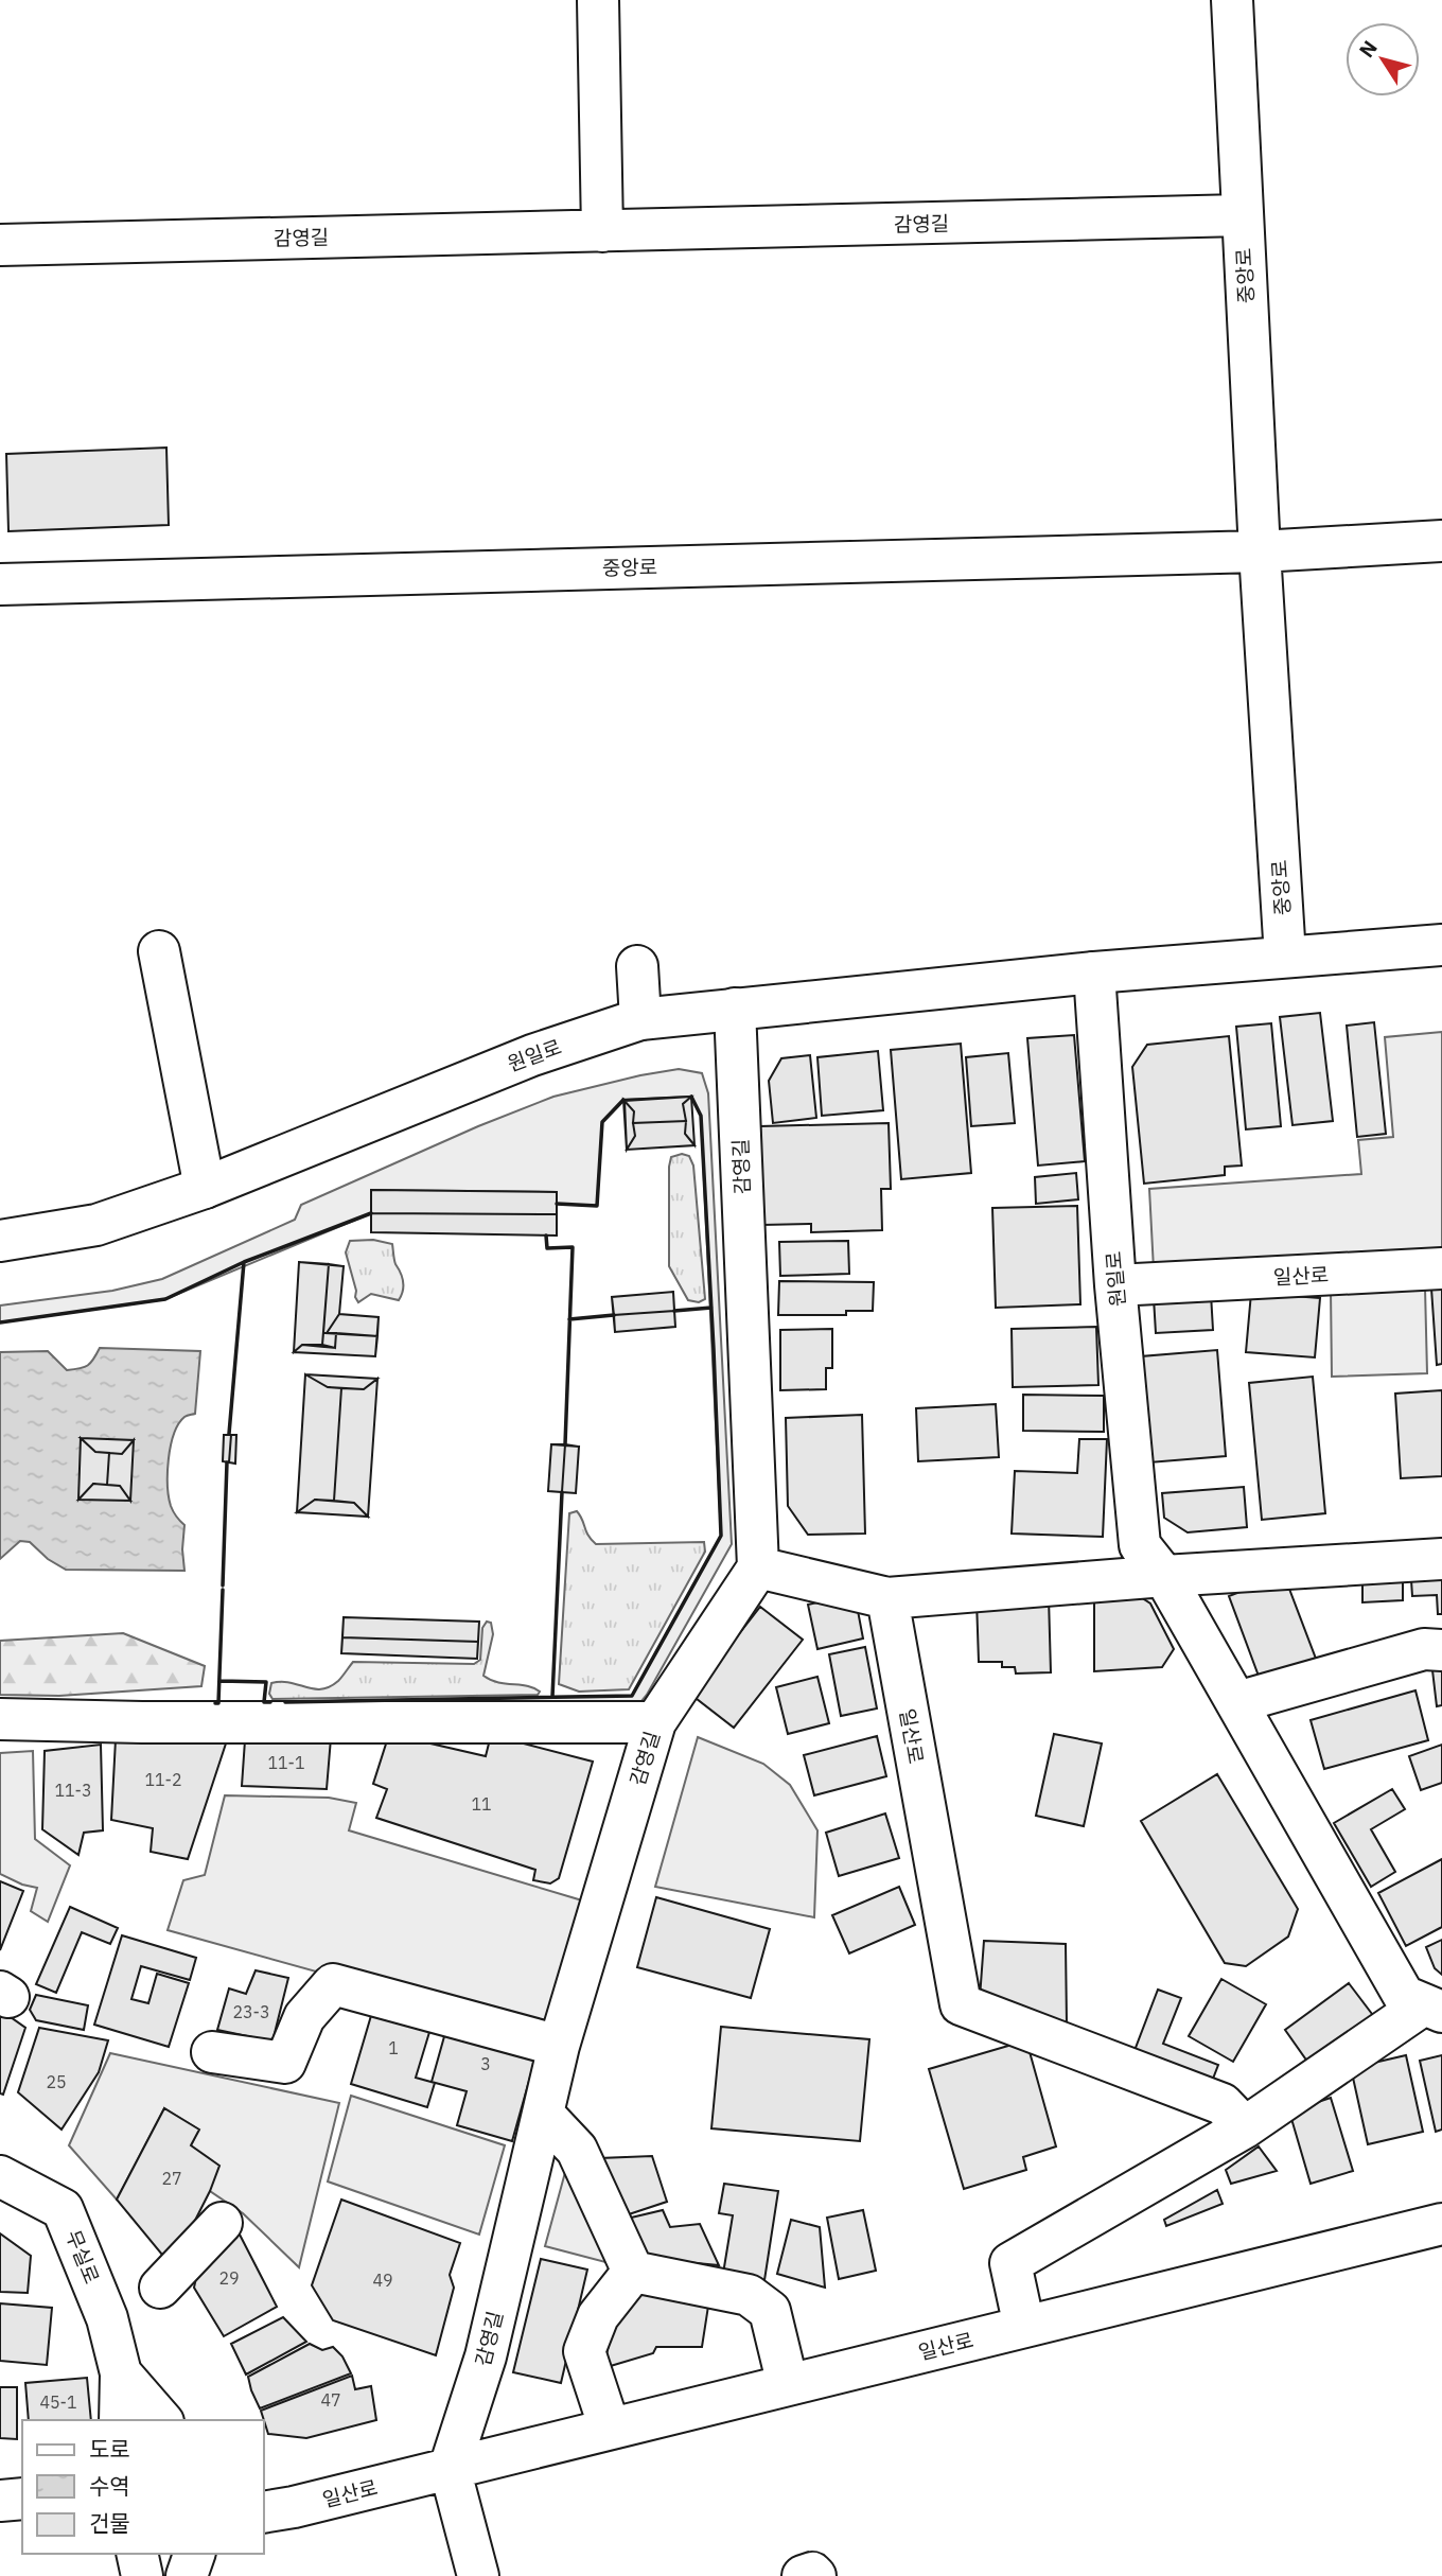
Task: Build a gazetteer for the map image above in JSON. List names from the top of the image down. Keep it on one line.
{"streets":{"street":["감영길","중앙로","원일로","일산로","무실로"]},"crossings":[["감영길","중앙로"],["감영길","원일로"],["감영길","일산로"],["중앙로","원일로"],["원일로","일산로"]],"house_numbers":["11-1","11-2","11-3","11","23-3","1","3","25","27","29","49","47","45-1"],"legend":["도로","수역","건물"],"north":"top left"}
